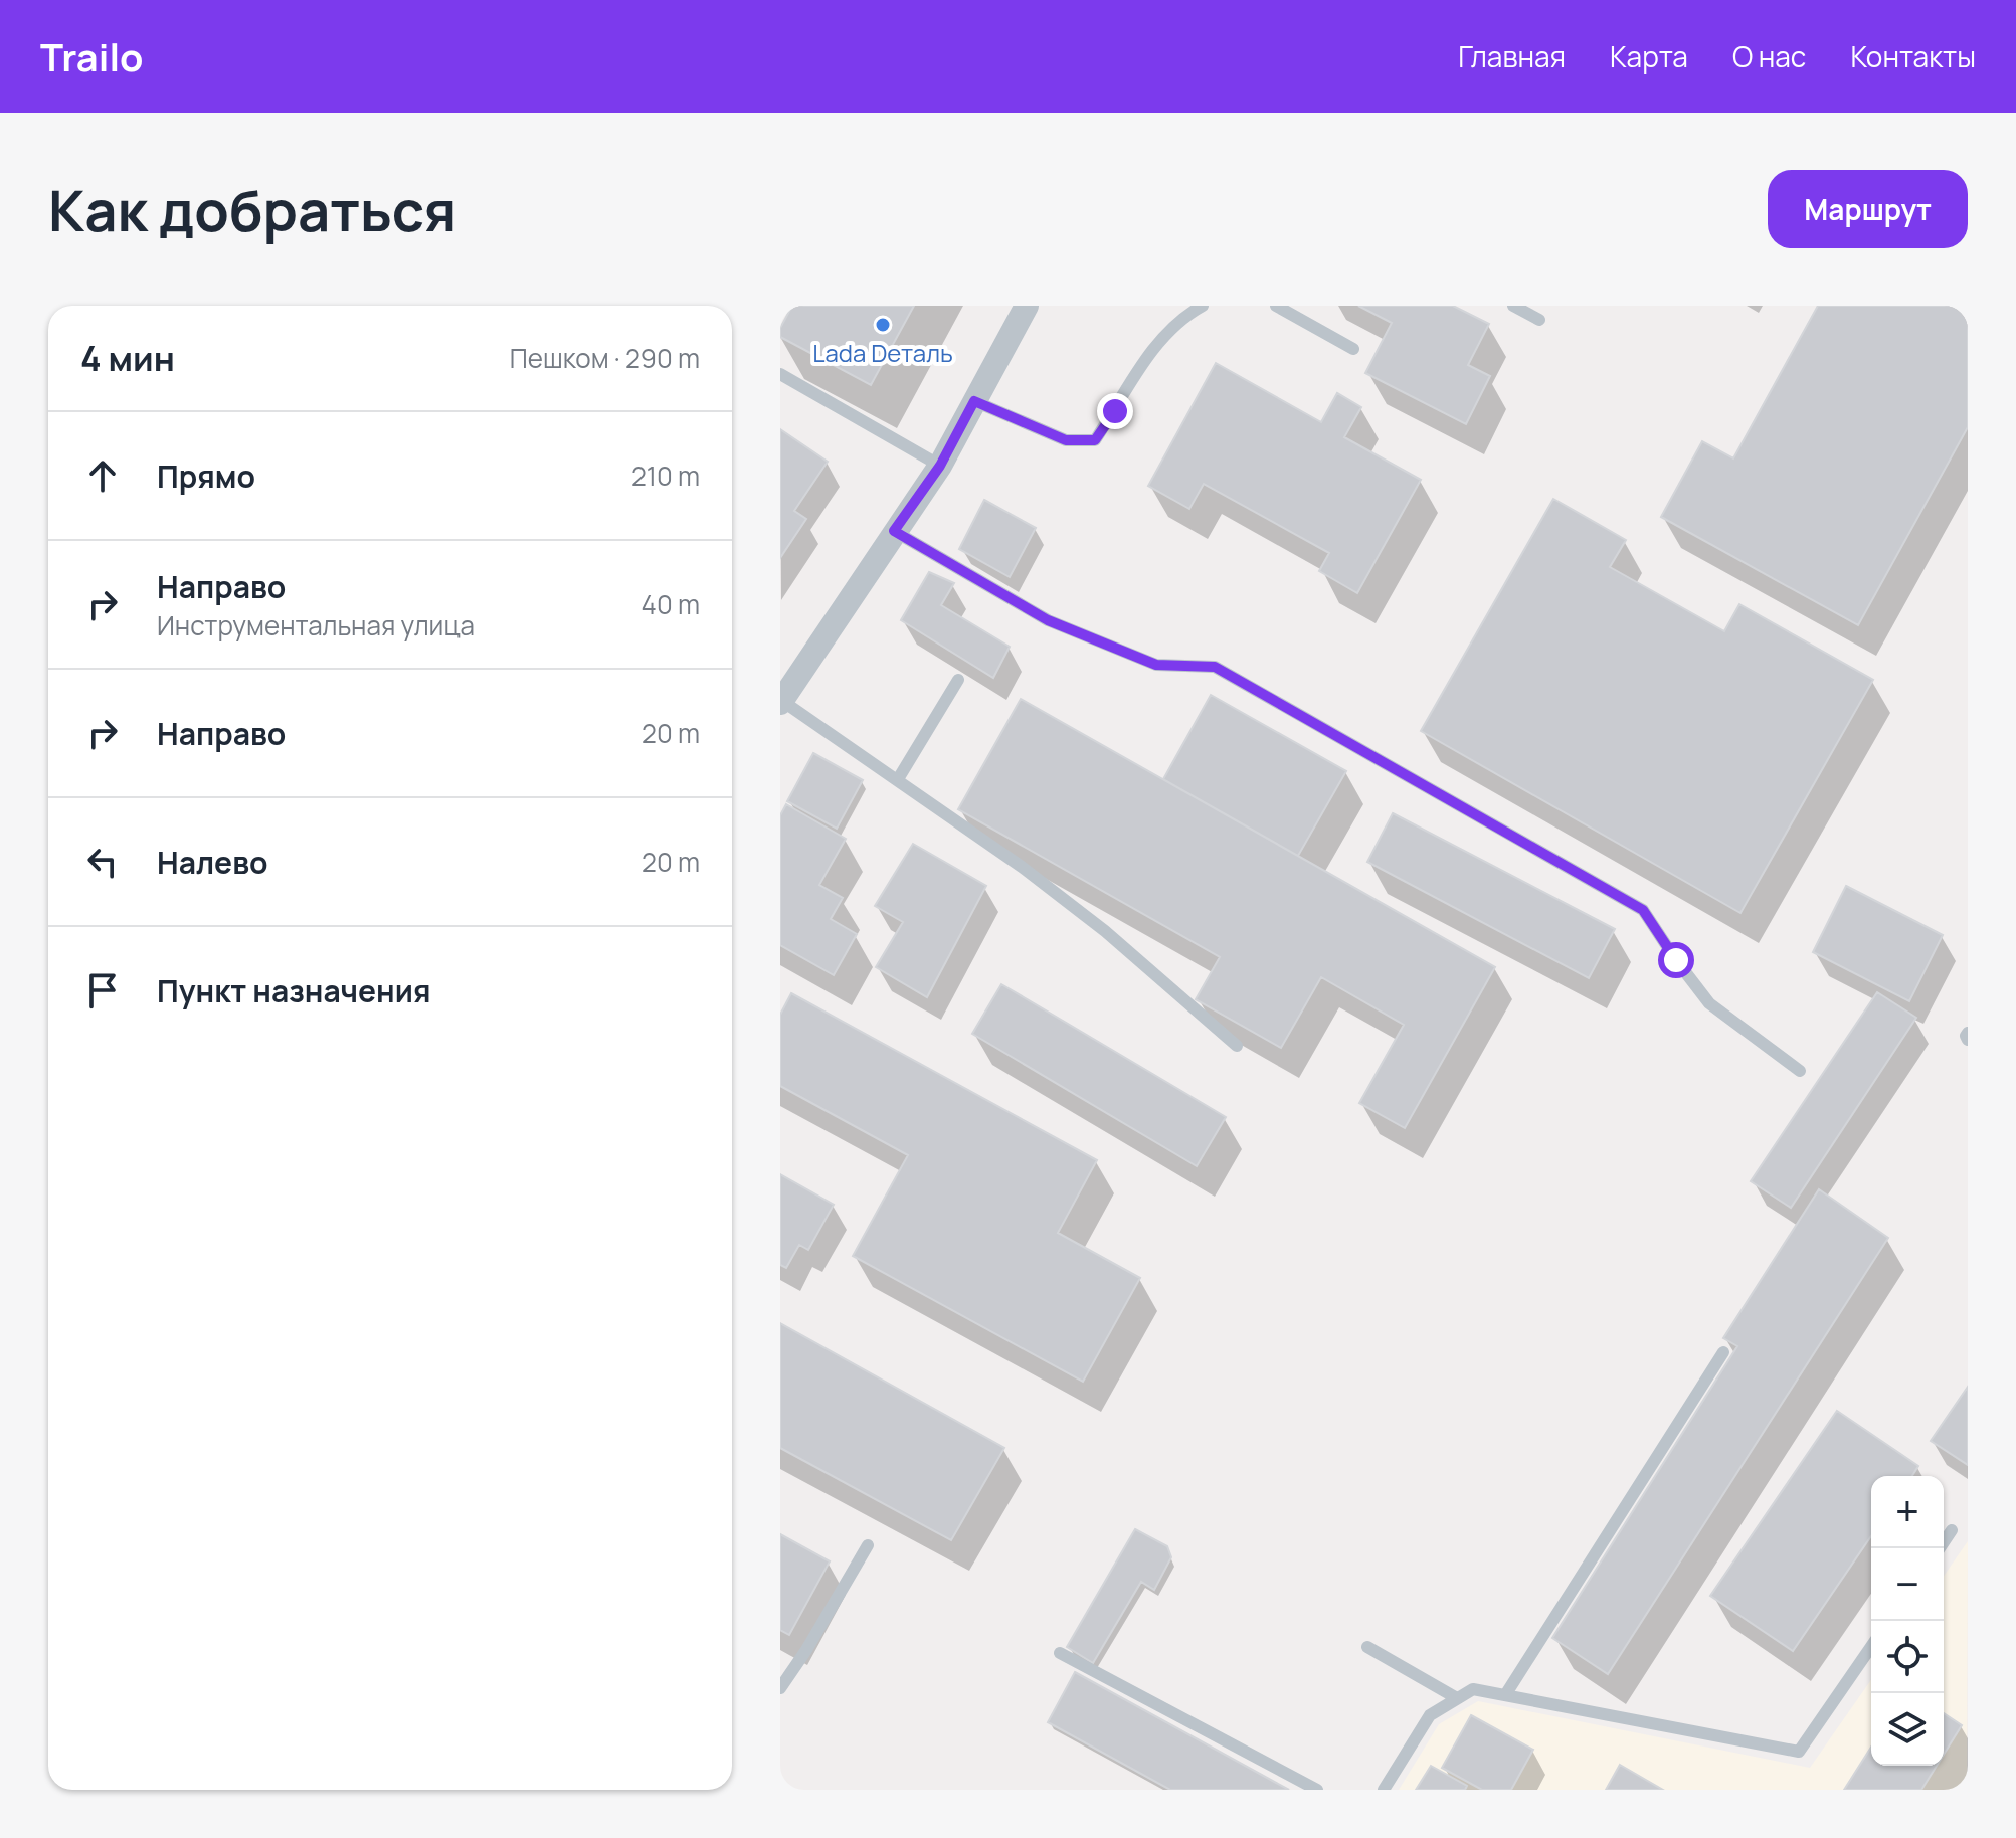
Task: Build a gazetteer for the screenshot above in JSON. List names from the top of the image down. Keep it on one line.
{"places":["Lada Dеталь"],"page":{"header":"Trailo","nav":["Главная","Карта","О нас","Контакты"],"buttons":"Маршрут","title":"Как добраться","heading":["4 мин","Пешком · 290 m"],"list":[["Прямо","210 m"],["Направо","Инструментальная улица","40 m"],["Направо","20 m"],["Налево","20 m"],"Пункт назначения"],"map_buttons":["+","−"]}}
